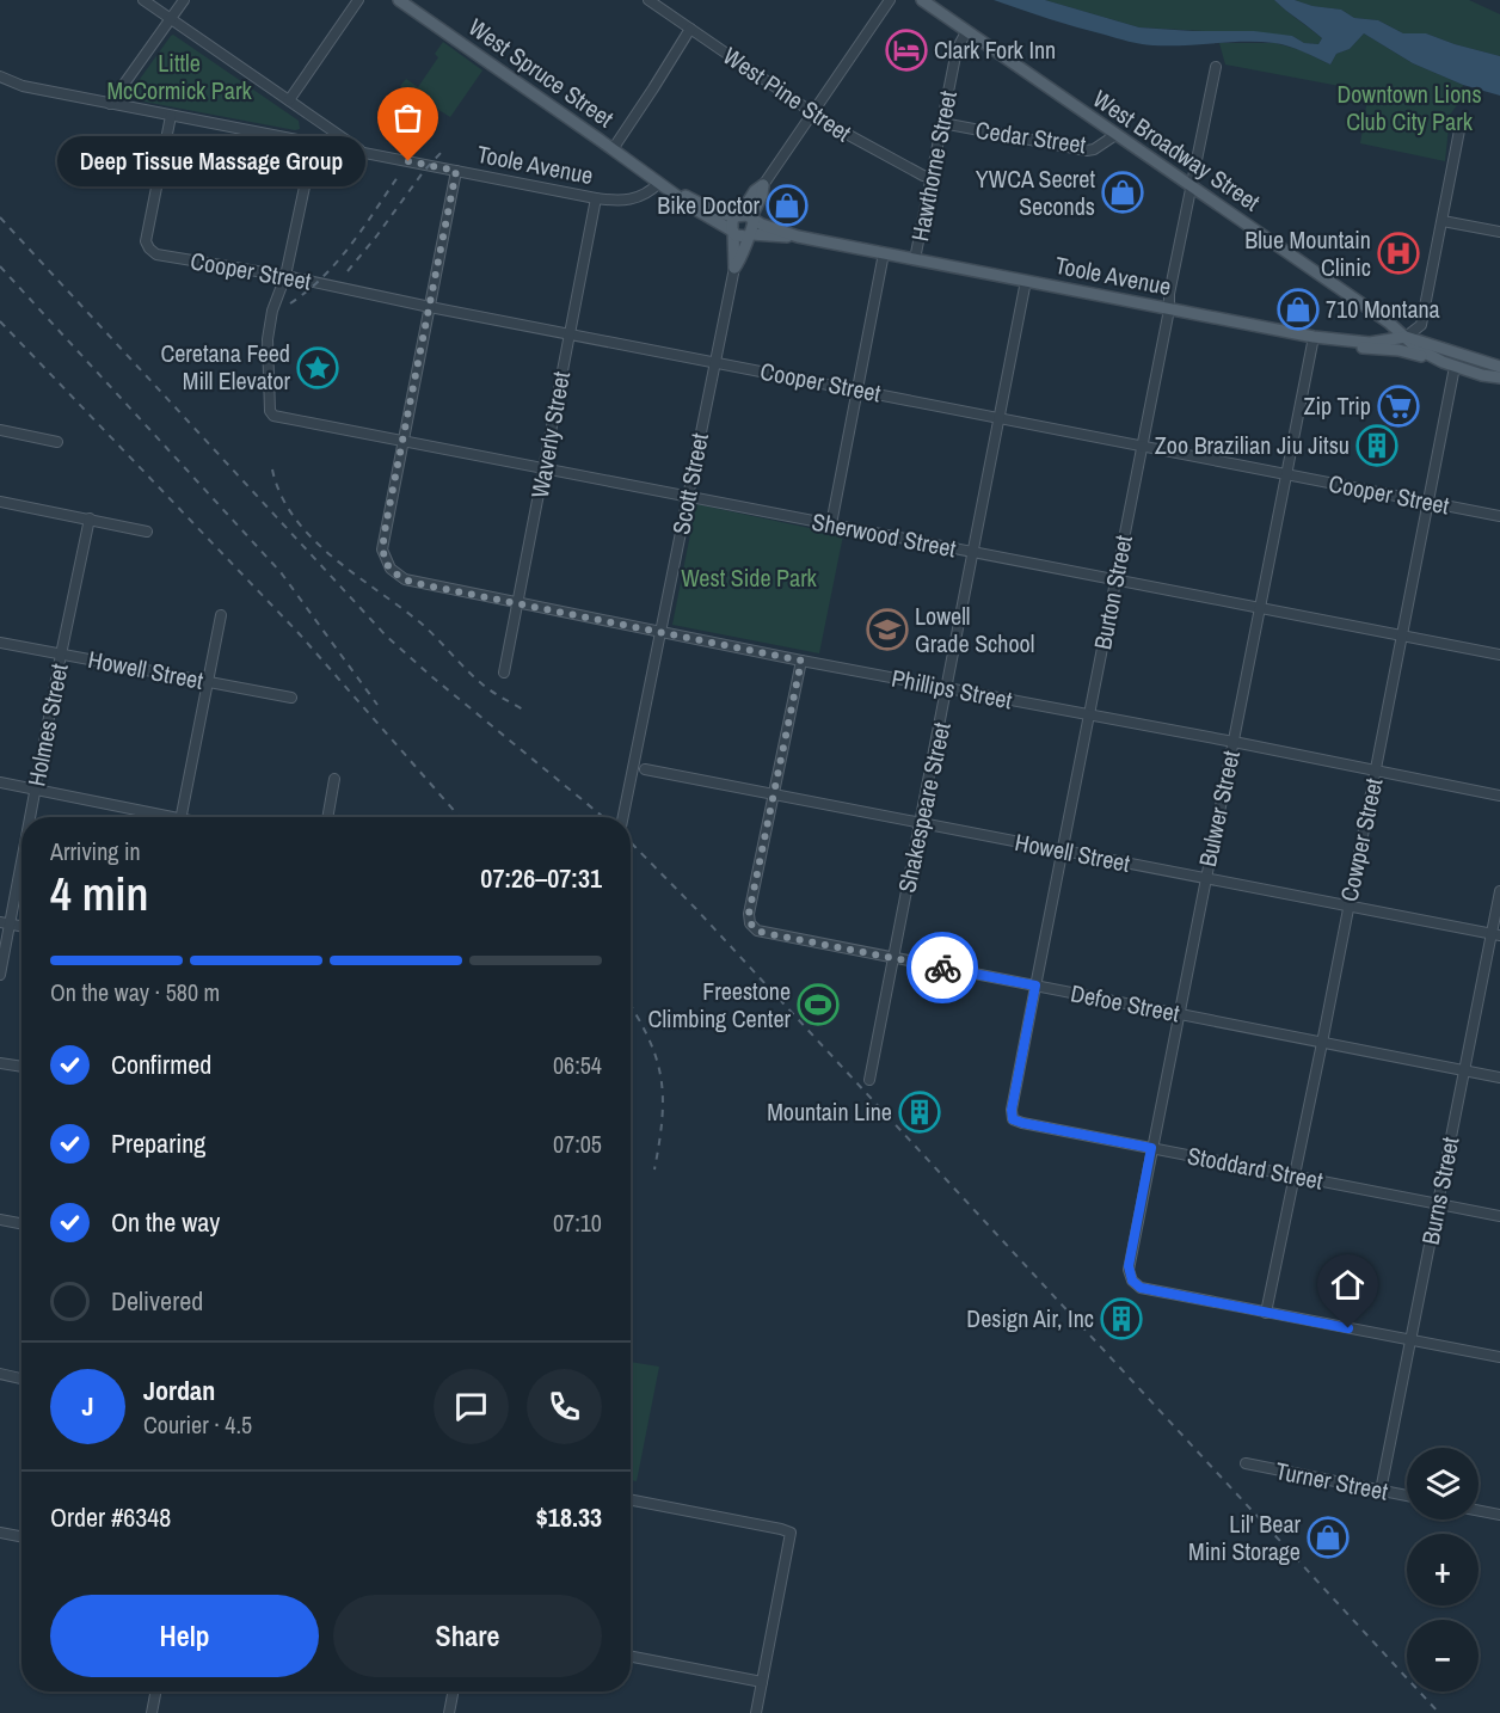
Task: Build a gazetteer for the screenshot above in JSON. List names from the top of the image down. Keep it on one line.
{"streets":{"main road":["West Spruce Street","West Broadway Street","Toole Avenue"],"street":["West Pine Street","Cedar Street","Hawthorne Street","Cooper Street","Waverly Street","Scott Street","Sherwood Street","Burton Street","Howell Street","Phillips Street","Holmes Street","Shakespeare Street","Bulwer Street","Cowper Street","Defoe Street","Stoddard Street","Burns Street","Turner Street"]},"crossings":[["West Spruce Street","Toole Avenue"],["West Pine Street","Hawthorne Street"],["Cedar Street","West Broadway Street"],["Cedar Street","Hawthorne Street"],["West Broadway Street","Toole Avenue"],["West Broadway Street","Hawthorne Street"],["West Broadway Street","Burton Street"],["West Broadway Street","Cowper Street"],["Toole Avenue","Hawthorne Street"],["Toole Avenue","Cooper Street"],["Toole Avenue","Waverly Street"],["Toole Avenue","Burton Street"],["Toole Avenue","Shakespeare Street"],["Toole Avenue","Bulwer Street"],["Toole Avenue","Cowper Street"],["Hawthorne Street","Cooper Street"],["Hawthorne Street","Sherwood Street"],["Cooper Street","Waverly Street"],["Cooper Street","Scott Street"],["Cooper Street","Sherwood Street"],["Cooper Street","Burton Street"],["Cooper Street","Shakespeare Street"],["Cooper Street","Bulwer Street"],["Cooper Street","Cowper Street"],["Waverly Street","Sherwood Street"],["Waverly Street","Phillips Street"],["Scott Street","Sherwood Street"],["Scott Street","Phillips Street"],["Sherwood Street","Burton Street"],["Sherwood Street","Phillips Street"],["Sherwood Street","Shakespeare Street"],["Sherwood Street","Bulwer Street"],["Sherwood Street","Cowper Street"],["Burton Street","Howell Street"],["Burton Street","Phillips Street"],["Burton Street","Defoe Street"],["Burton Street","Stoddard Street"],["Howell Street","Holmes Street"],["Howell Street","Shakespeare Street"],["Howell Street","Bulwer Street"],["Howell Street","Cowper Street"],["Howell Street","Defoe Street"],["Howell Street","Burns Street"],["Phillips Street","Shakespeare Street"],["Phillips Street","Bulwer Street"],["Phillips Street","Cowper Street"],["Shakespeare Street","Defoe Street"],["Bulwer Street","Cowper Street"],["Bulwer Street","Defoe Street"],["Bulwer Street","Stoddard Street"],["Cowper Street","Defoe Street"],["Cowper Street","Stoddard Street"],["Defoe Street","Burns Street"],["Stoddard Street","Burns Street"],["Burns Street","Turner Street"]],"parks":["Little McCormick Park","Downtown Lions Club City Park","West Side Park"],"places":{"hotel":["Clark Fork Inn"],"other":["Deep Tissue Massage Group"],"shop":["YWCA Secret Seconds","Bike Doctor","710 Montana","Lil' Bear Mini Storage"],"hospital":["Blue Mountain Clinic"],"place":["Ceretana Feed Mill Elevator"],"supermarket":["Zip Trip"],"building":["Zoo Brazilian Jiu Jitsu","Mountain Line","Design Air, Inc"],"school or university":["Lowell Grade School"],"sports":["Freestone Climbing Center"]},"page":{"bubble":"Deep Tissue Massage Group","heading":["4 min","Arriving in","07:26–07:31"],"panel":["Jordan","Courier · 4.5","Order #6348","$18.33"],"bar":"On the way · 580 m","list":[["Confirmed","06:54"],["Preparing","07:05"],["On the way","07:10"],"Delivered"],"round":"J","map_buttons":["+","−"],"buttons":["Help","Share"]}}
